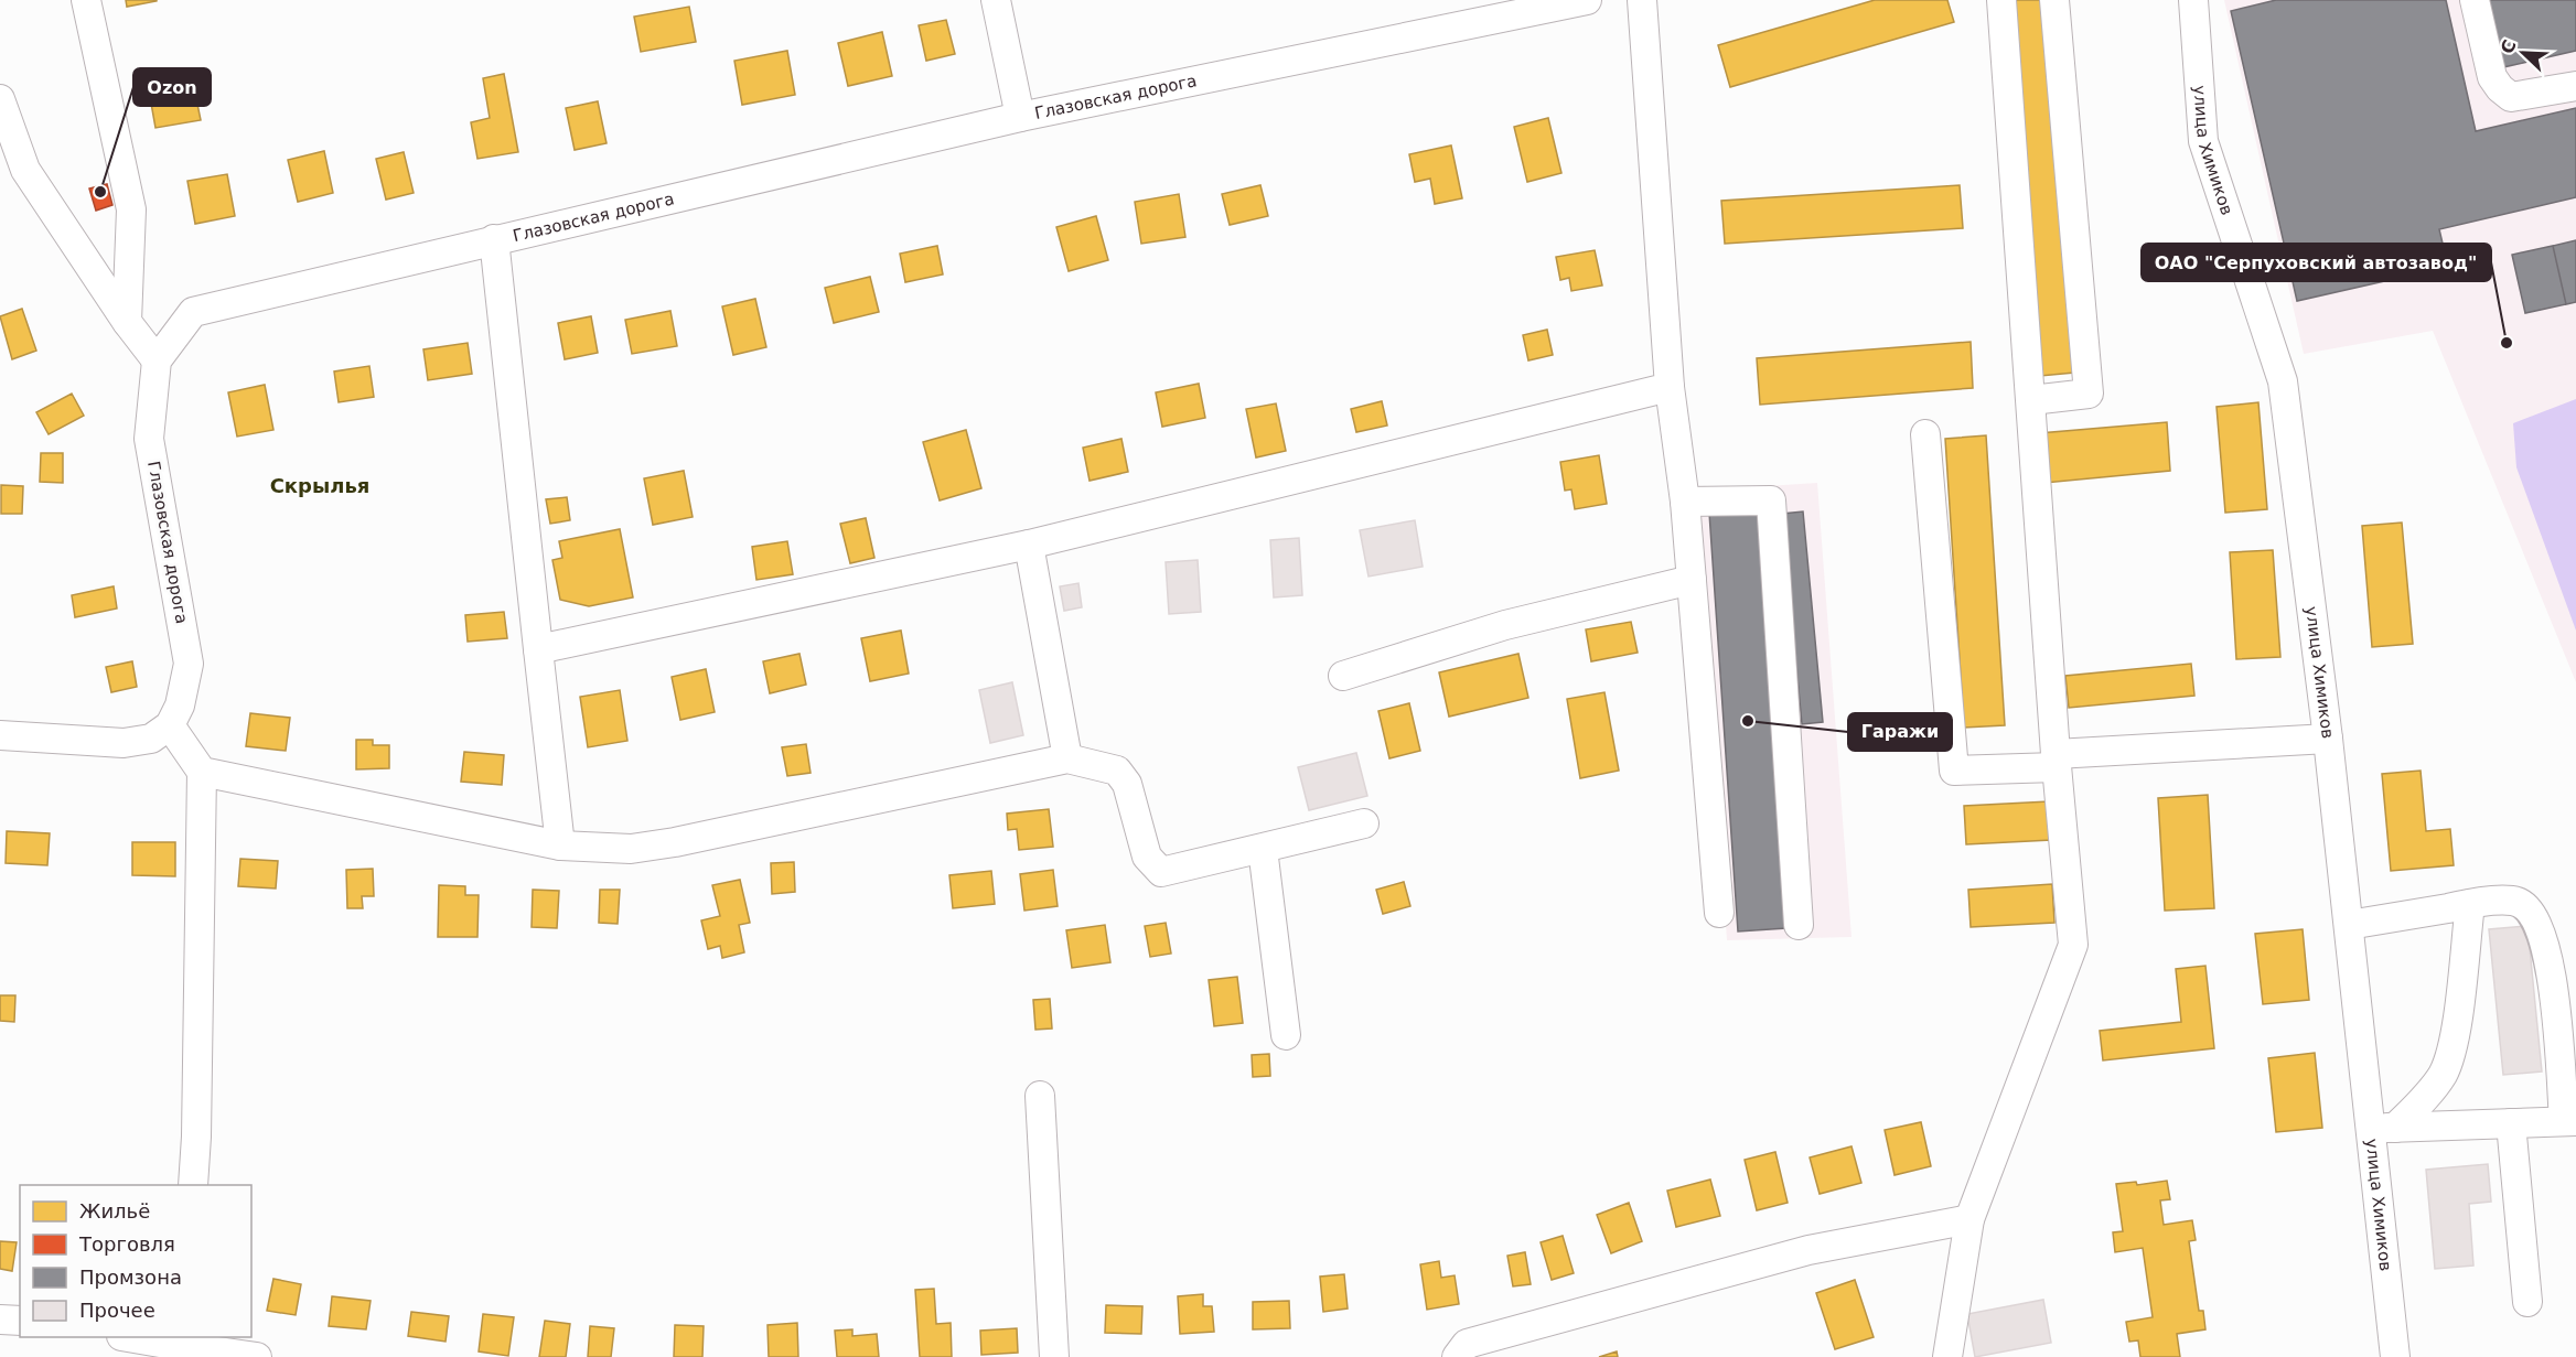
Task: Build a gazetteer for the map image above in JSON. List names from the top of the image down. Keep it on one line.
{"streets":{"street":["Глазовская дорога","улица Химиков"]},"districts":["Скрылья"],"places":["Ozon","ОАО \"Серпуховский автозавод\"","Гаражи"],"legend":["Жильё","Торговля","Промзона","Прочее"],"north":"top left"}
